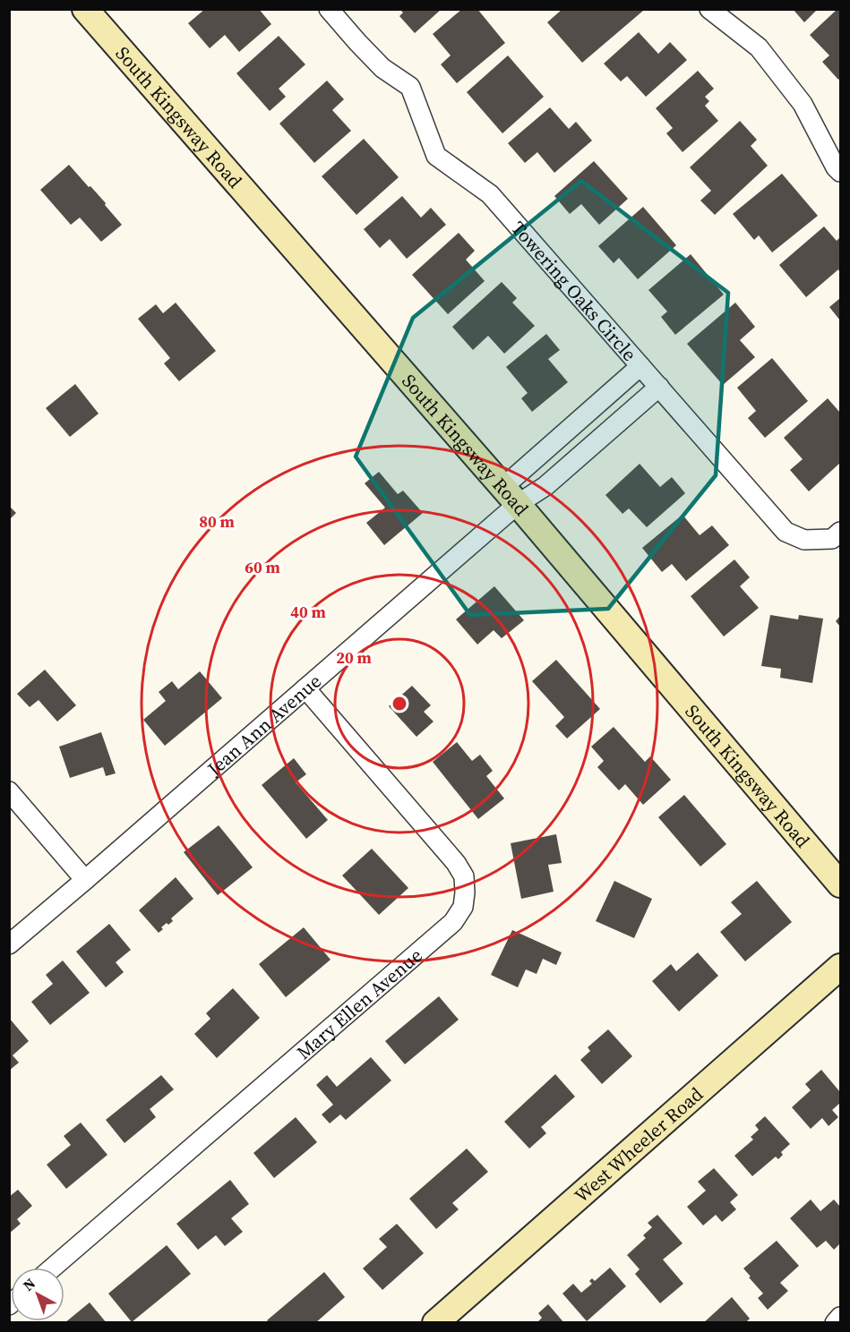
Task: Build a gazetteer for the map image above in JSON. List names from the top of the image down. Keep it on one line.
{"streets":{"street":["South Kingsway Road","Towering Oaks Circle","Jean Ann Avenue","Mary Ellen Avenue","West Wheeler Road"]},"crossings":[["South Kingsway Road","Jean Ann Avenue"],["Jean Ann Avenue","Mary Ellen Avenue"]],"north":"top left","rings":["80 m","60 m","40 m","20 m"]}
